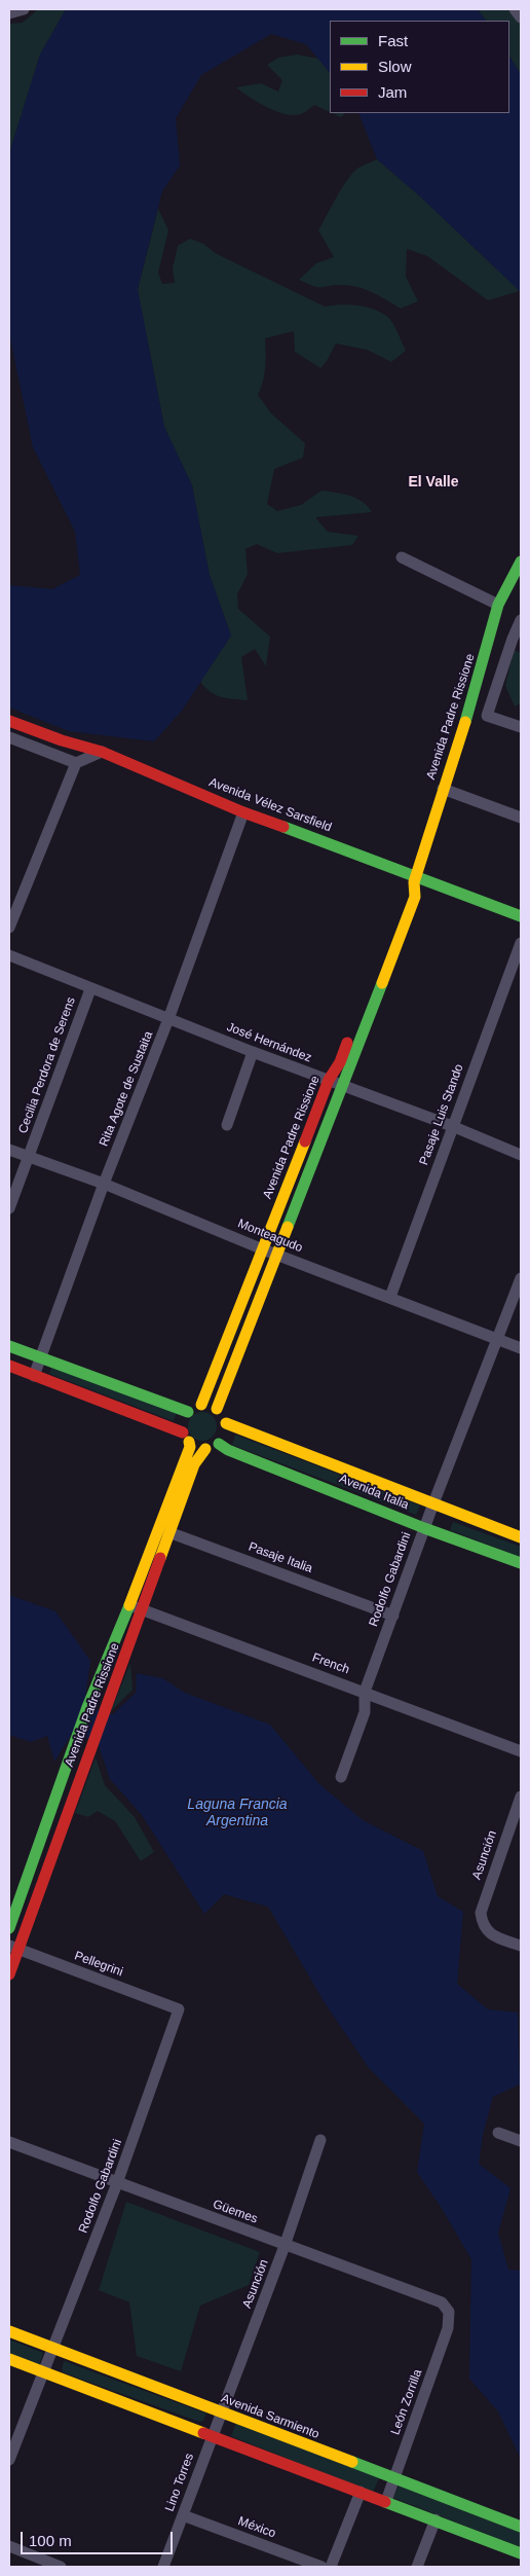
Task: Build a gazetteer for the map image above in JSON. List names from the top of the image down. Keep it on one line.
{"streets":{"main road":["Avenida Padre Rissione","Avenida Vélez Sarsfield","Avenida Italia","Avenida Sarmiento"],"street":["José Hernández","Cecilia Perdora de Serens","Rita Agote de Sustaita","Pasaje Luis Stando","Monteagudo","Pasaje Italia","Rodolfo Gabardini","French","Asunción","Pellegrini","Güemes","León Zorrilla","Lino Torres","México"]},"crossings":[["Avenida Padre Rissione","Avenida Vélez Sarsfield"],["Avenida Padre Rissione","José Hernández"],["Avenida Padre Rissione","Monteagudo"],["Avenida Padre Rissione","Avenida Italia"],["Avenida Padre Rissione","Pasaje Italia"],["Avenida Padre Rissione","French"],["Avenida Padre Rissione","Pellegrini"],["Avenida Vélez Sarsfield","Rita Agote de Sustaita"],["José Hernández","Cecilia Perdora de Serens"],["José Hernández","Rita Agote de Sustaita"],["José Hernández","Pasaje Luis Stando"],["Cecilia Perdora de Serens","Monteagudo"],["Rita Agote de Sustaita","Monteagudo"],["Pasaje Luis Stando","Monteagudo"],["Monteagudo","Rodolfo Gabardini"],["Avenida Italia","Rodolfo Gabardini"],["Pasaje Italia","Rodolfo Gabardini"],["Rodolfo Gabardini","French"],["Rodolfo Gabardini","Pellegrini"],["Rodolfo Gabardini","Güemes"],["Rodolfo Gabardini","Avenida Sarmiento"],["Asunción","Güemes"],["Asunción","Avenida Sarmiento"],["Asunción","Lino Torres"],["Güemes","León Zorrilla"],["León Zorrilla","Avenida Sarmiento"],["Lino Torres","México"]],"districts":["El Valle"],"water":["Laguna Francia Argentina"],"legend":["Fast","Slow","Jam"],"scale_bar":"100 m"}
